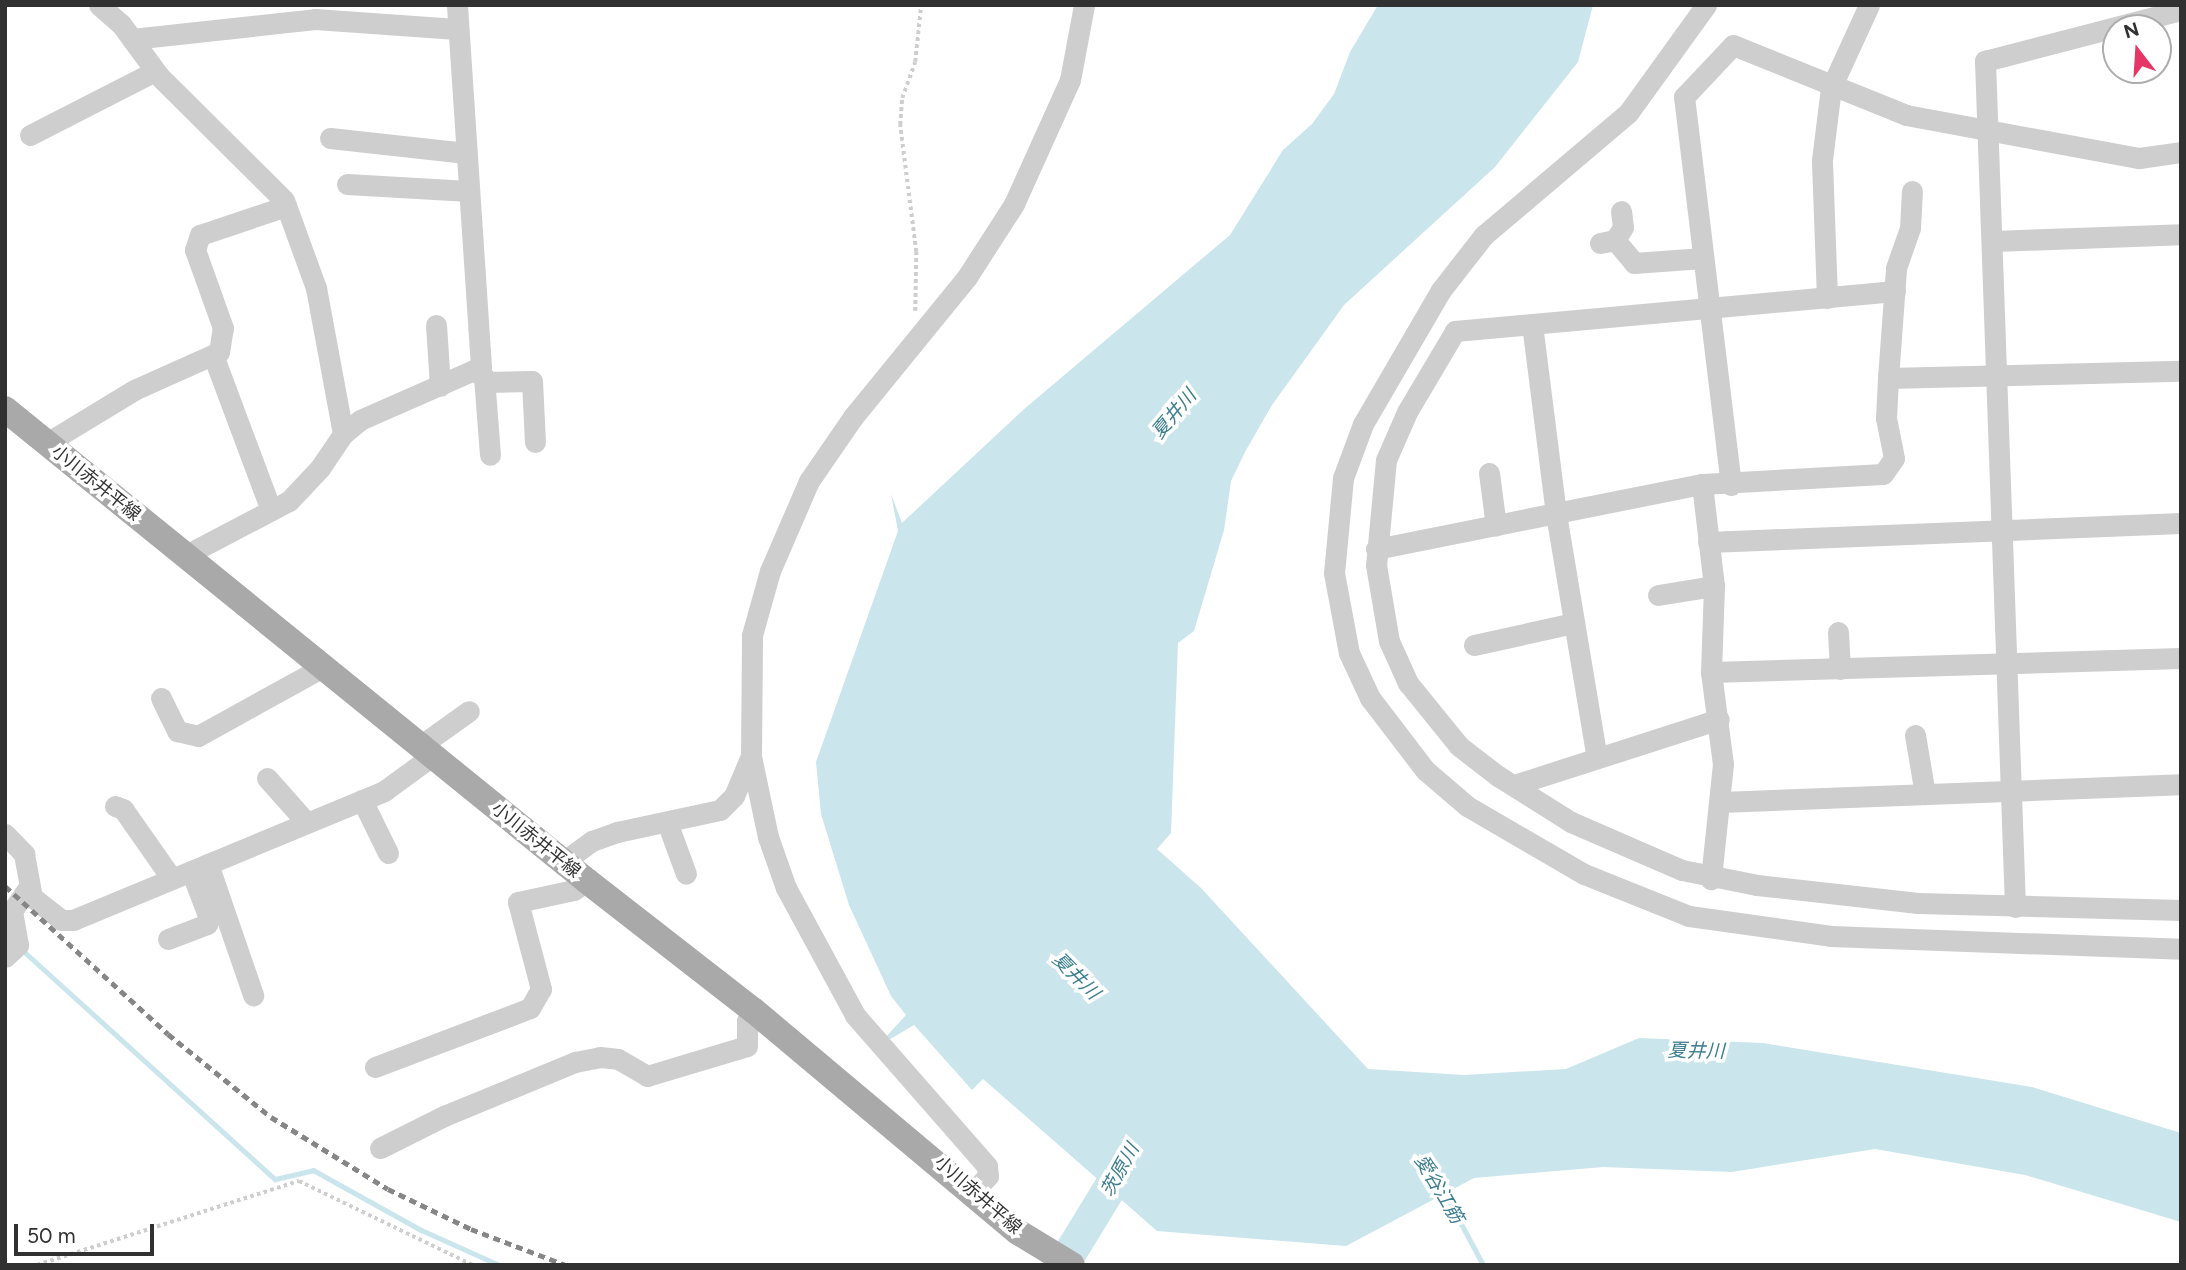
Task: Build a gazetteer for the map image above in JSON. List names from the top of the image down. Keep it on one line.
{"streets":{"main road":["小川赤井平線"]},"water":["夏井川","茨原川","愛谷江筋"],"scale_bar":"50 m","north":"top"}
